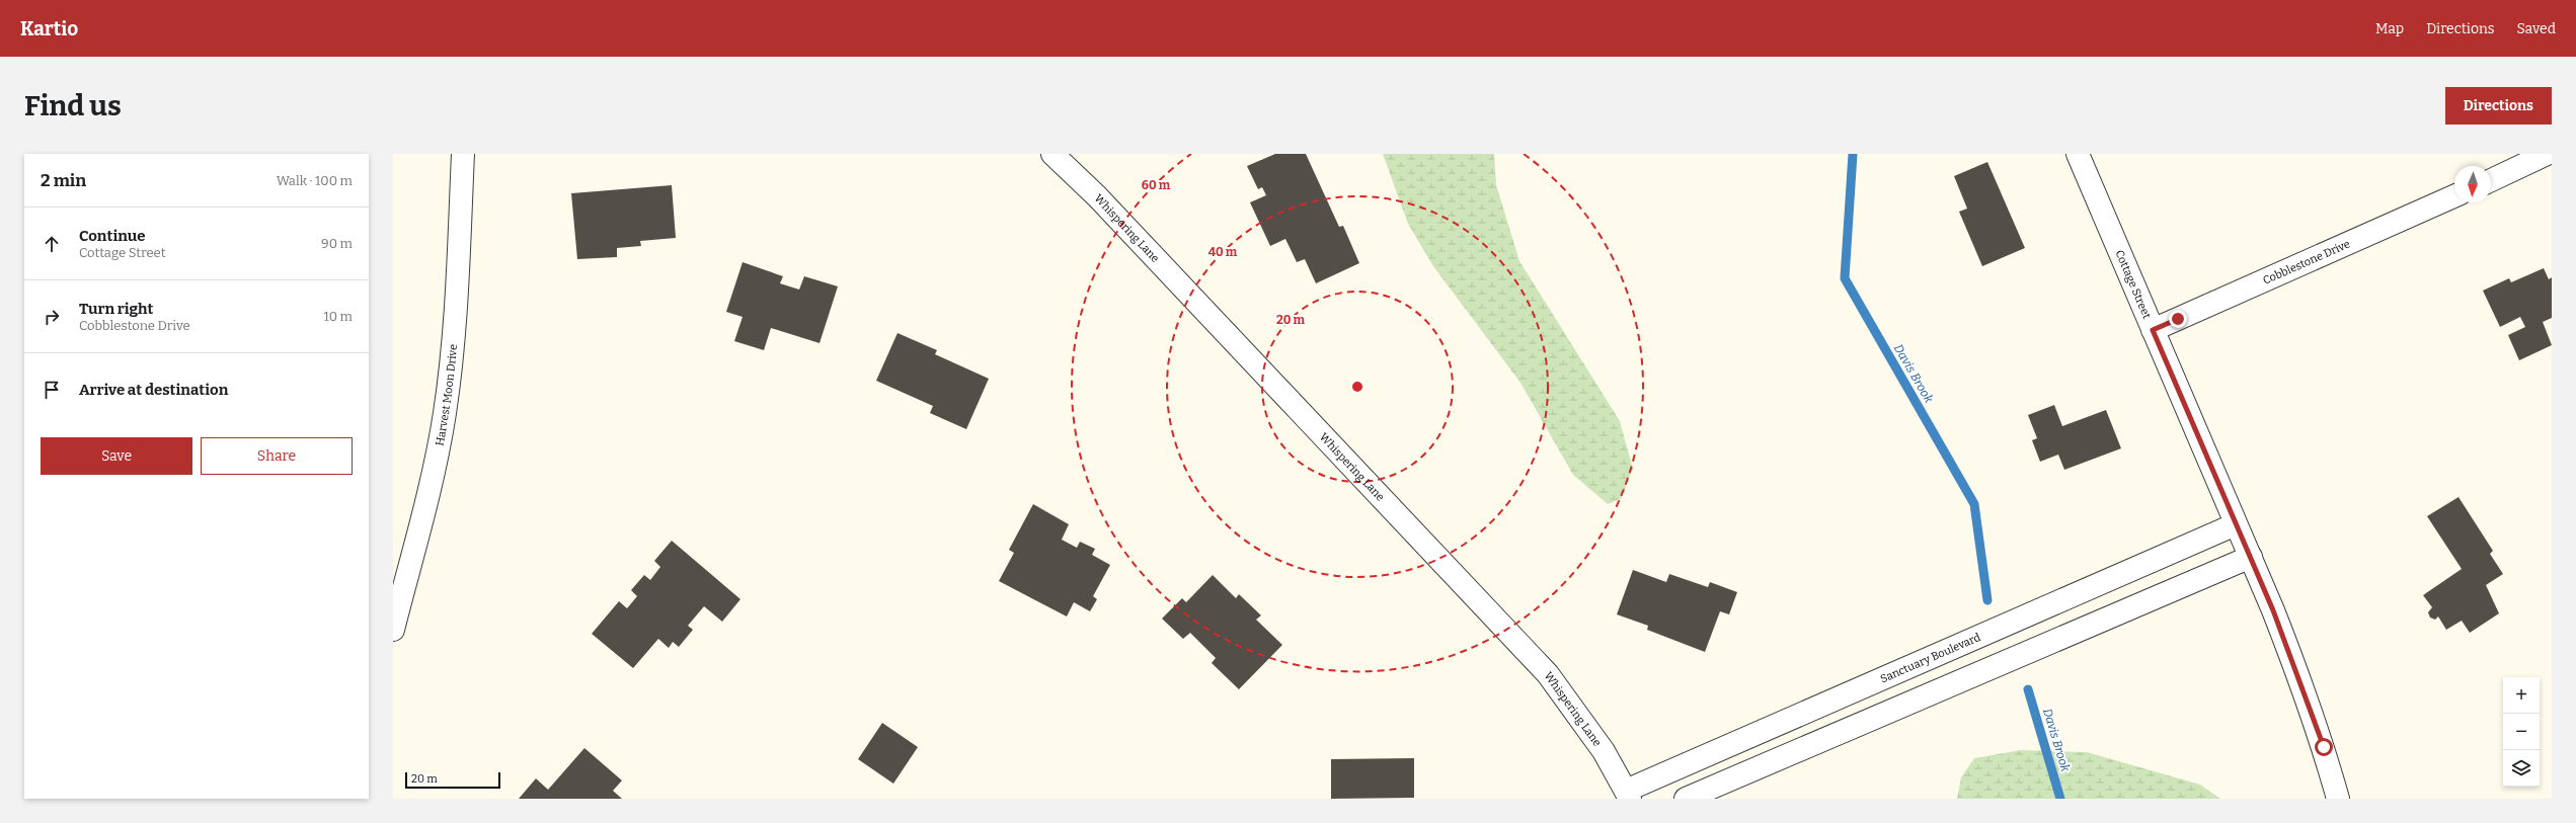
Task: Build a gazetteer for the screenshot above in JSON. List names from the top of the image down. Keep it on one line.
{"streets":{"street":["Whispering Lane","Cobblestone Drive","Cottage Street","Harvest Moon Drive","Sanctuary Boulevard"]},"crossings":[["Whispering Lane","Sanctuary Boulevard"],["Cobblestone Drive","Cottage Street"],["Cottage Street","Sanctuary Boulevard"]],"water":["Davis Brook"],"scale_bar":"20 m","north":"bottom","page":{"header":"Kartio","nav":["Map","Directions","Saved"],"buttons":["Directions",["Save","Share"]],"title":"Find us","heading":["2 min","Walk · 100 m"],"list":[["Continue","Cottage Street","90 m"],["Turn right","Cobblestone Drive","10 m"],"Arrive at destination"],"map_buttons":["+","−"],"scale":"20 m"},"rings":["60 m","40 m","20 m"]}
